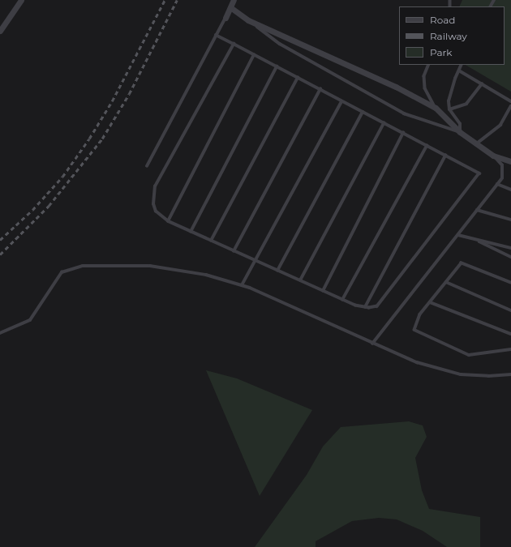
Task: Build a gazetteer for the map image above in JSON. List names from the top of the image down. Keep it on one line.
{"legend":["Road","Railway","Park"]}
